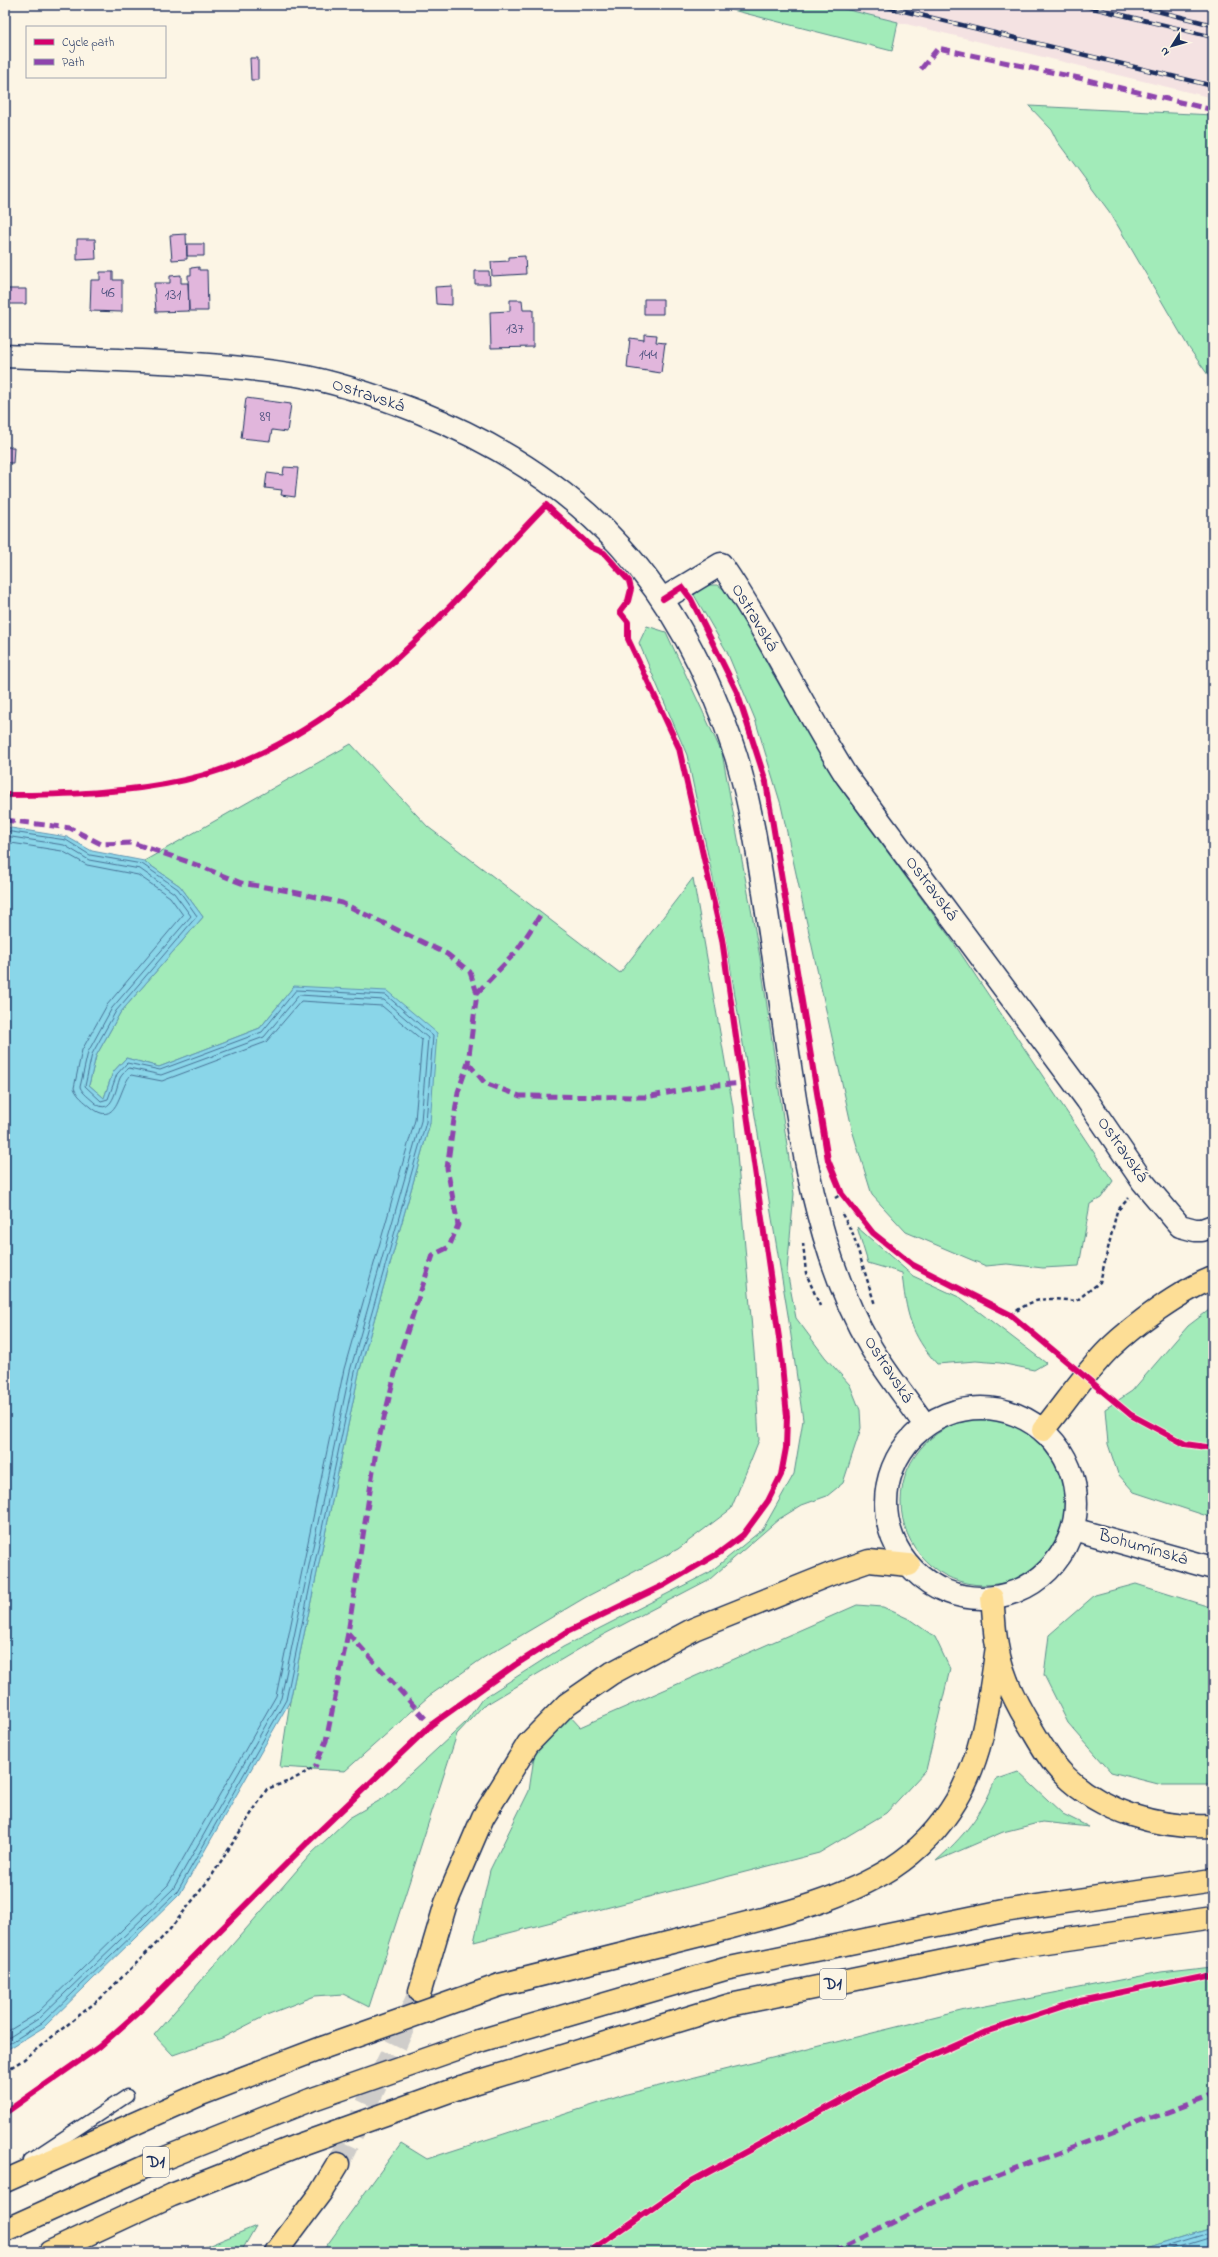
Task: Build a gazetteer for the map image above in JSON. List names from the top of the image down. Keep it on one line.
{"streets":{"highway":["D1"],"main road":["Ostravská","Bohumínská"]},"house_numbers":["46","131","137","144","89"],"legend":["Cycle path","Path"],"north":"bottom left"}
